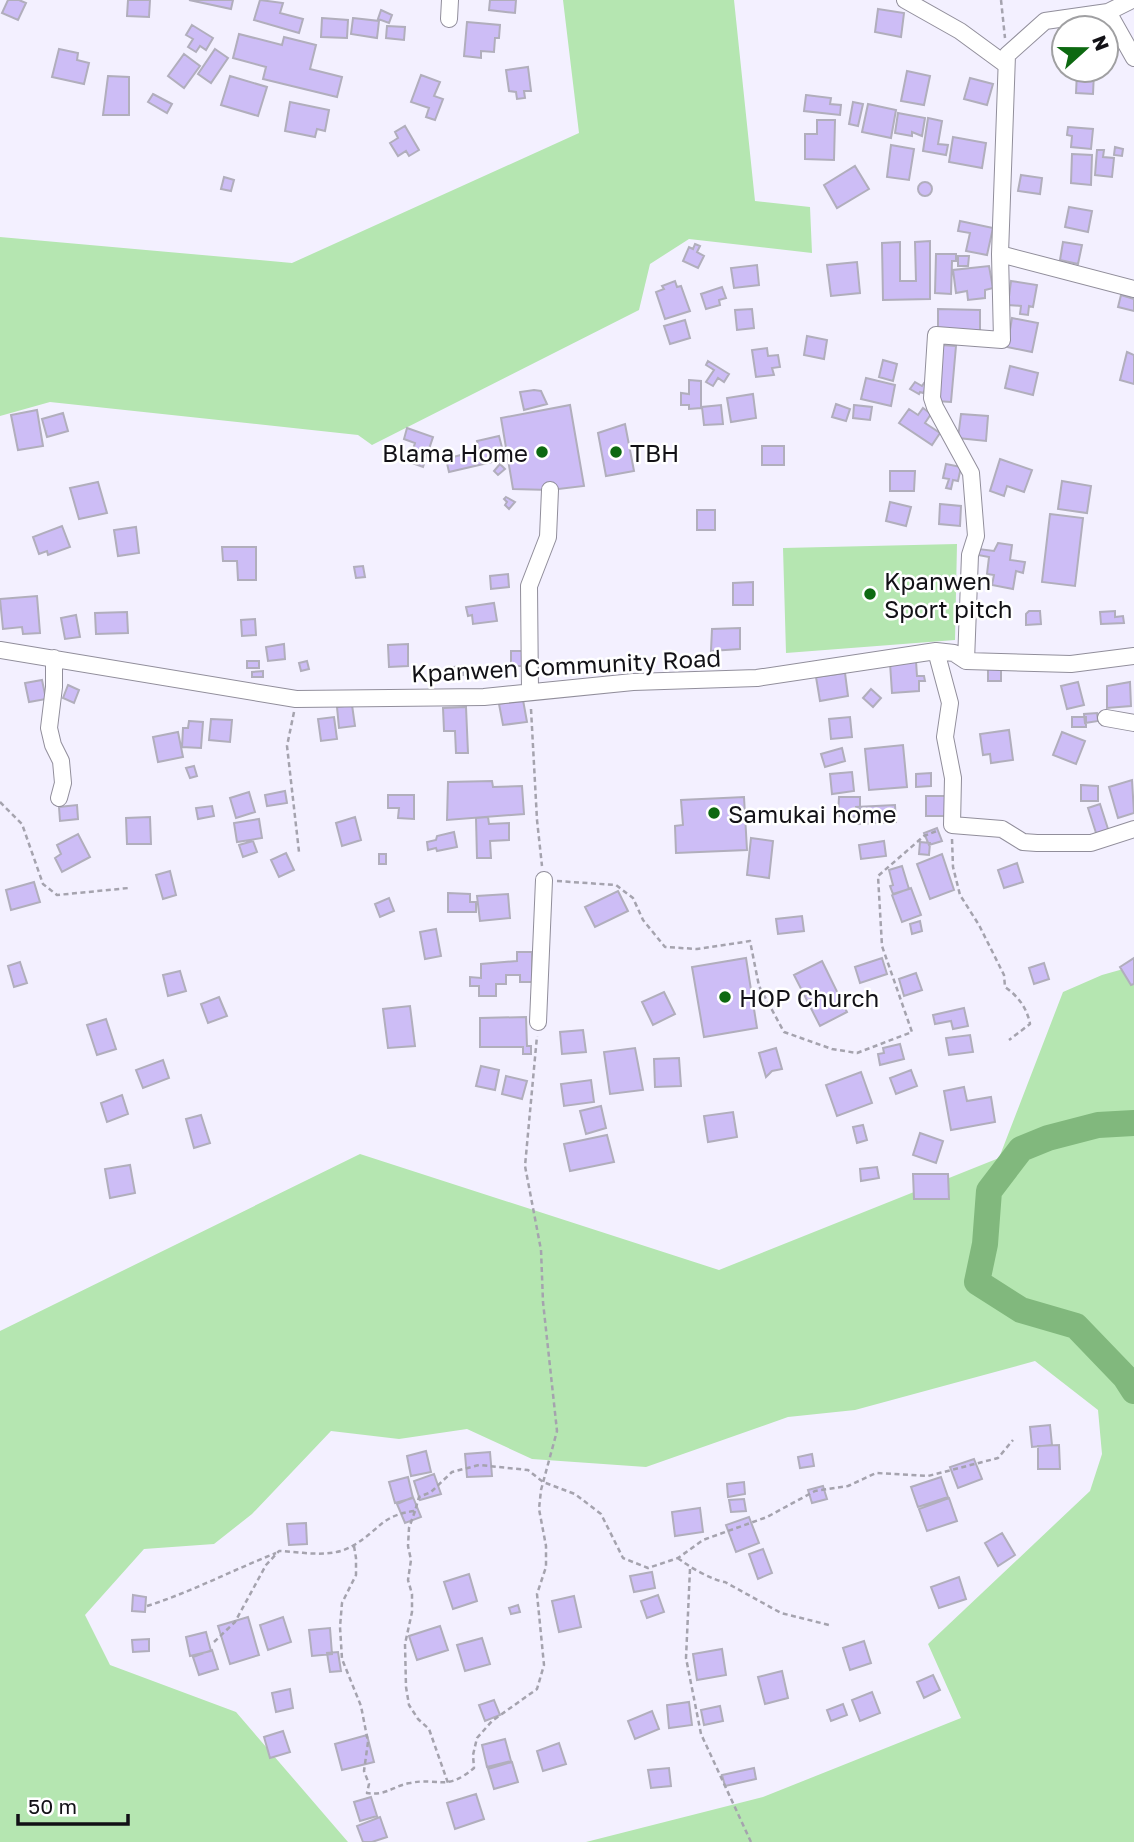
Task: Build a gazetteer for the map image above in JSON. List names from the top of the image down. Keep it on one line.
{"streets":{"street":["Kpanwen Community Road"]},"places":["Blama Home","TBH","Kpanwen Sport pitch","Samukai home","HOP Church"],"scale_bar":"50 m","north":"right"}
